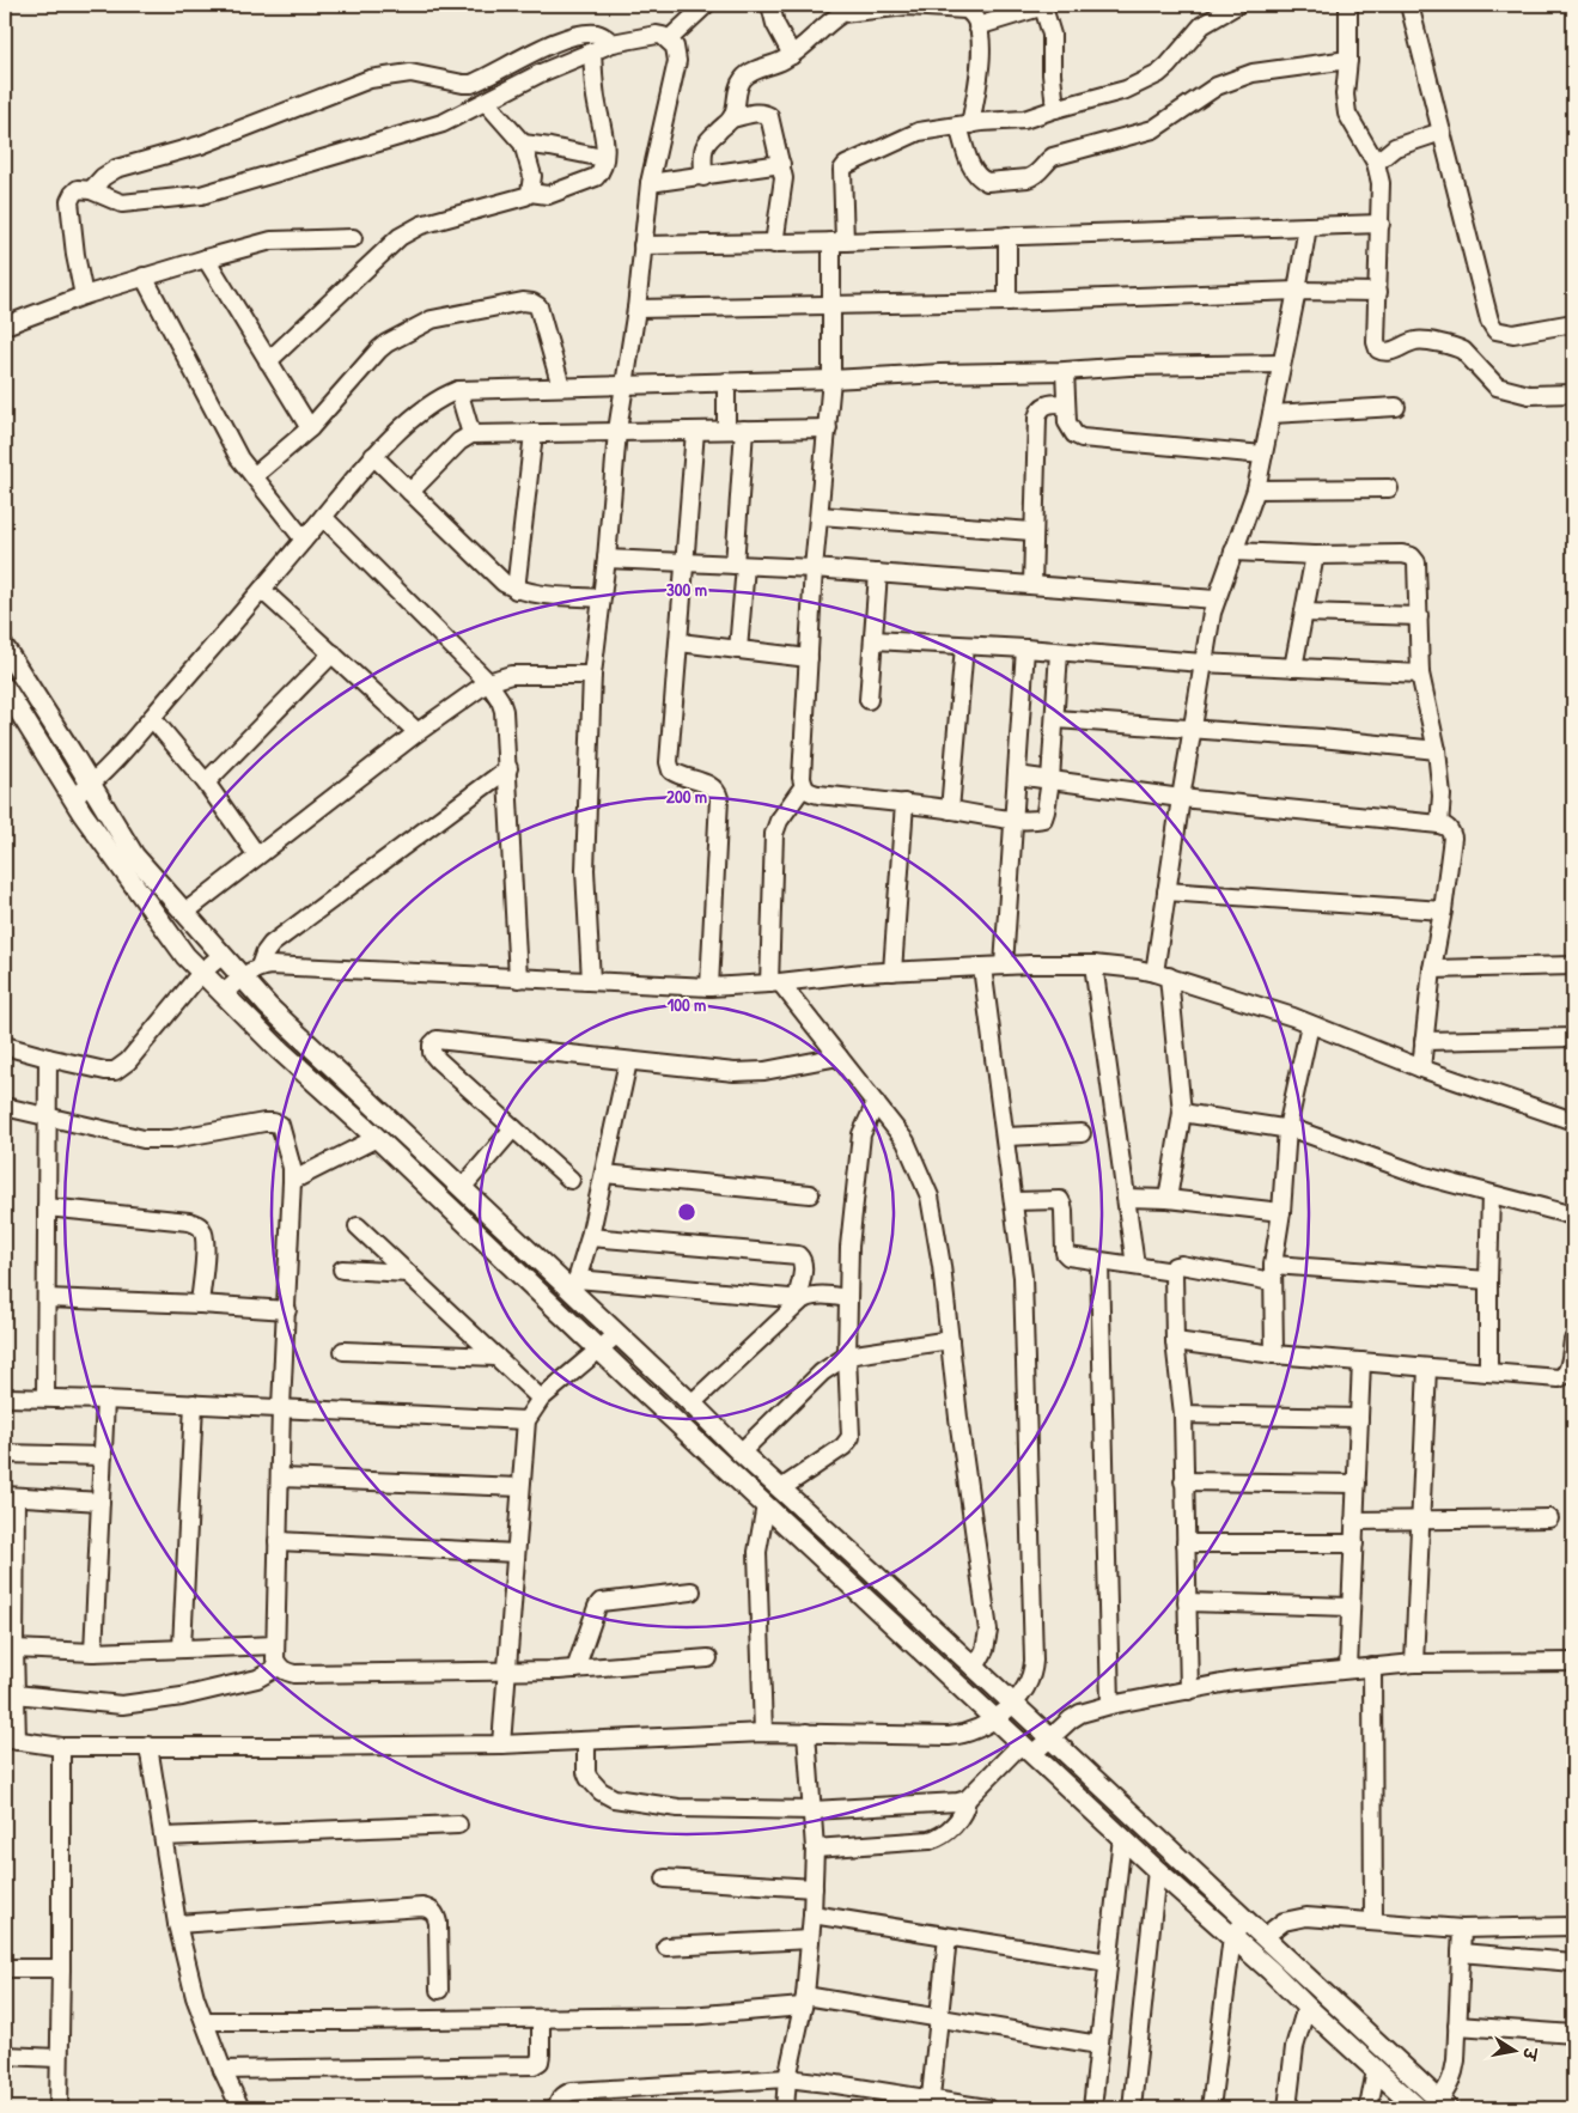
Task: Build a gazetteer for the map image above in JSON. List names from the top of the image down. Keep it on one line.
{"north":"right","rings":["300 m","200 m","100 m"]}
